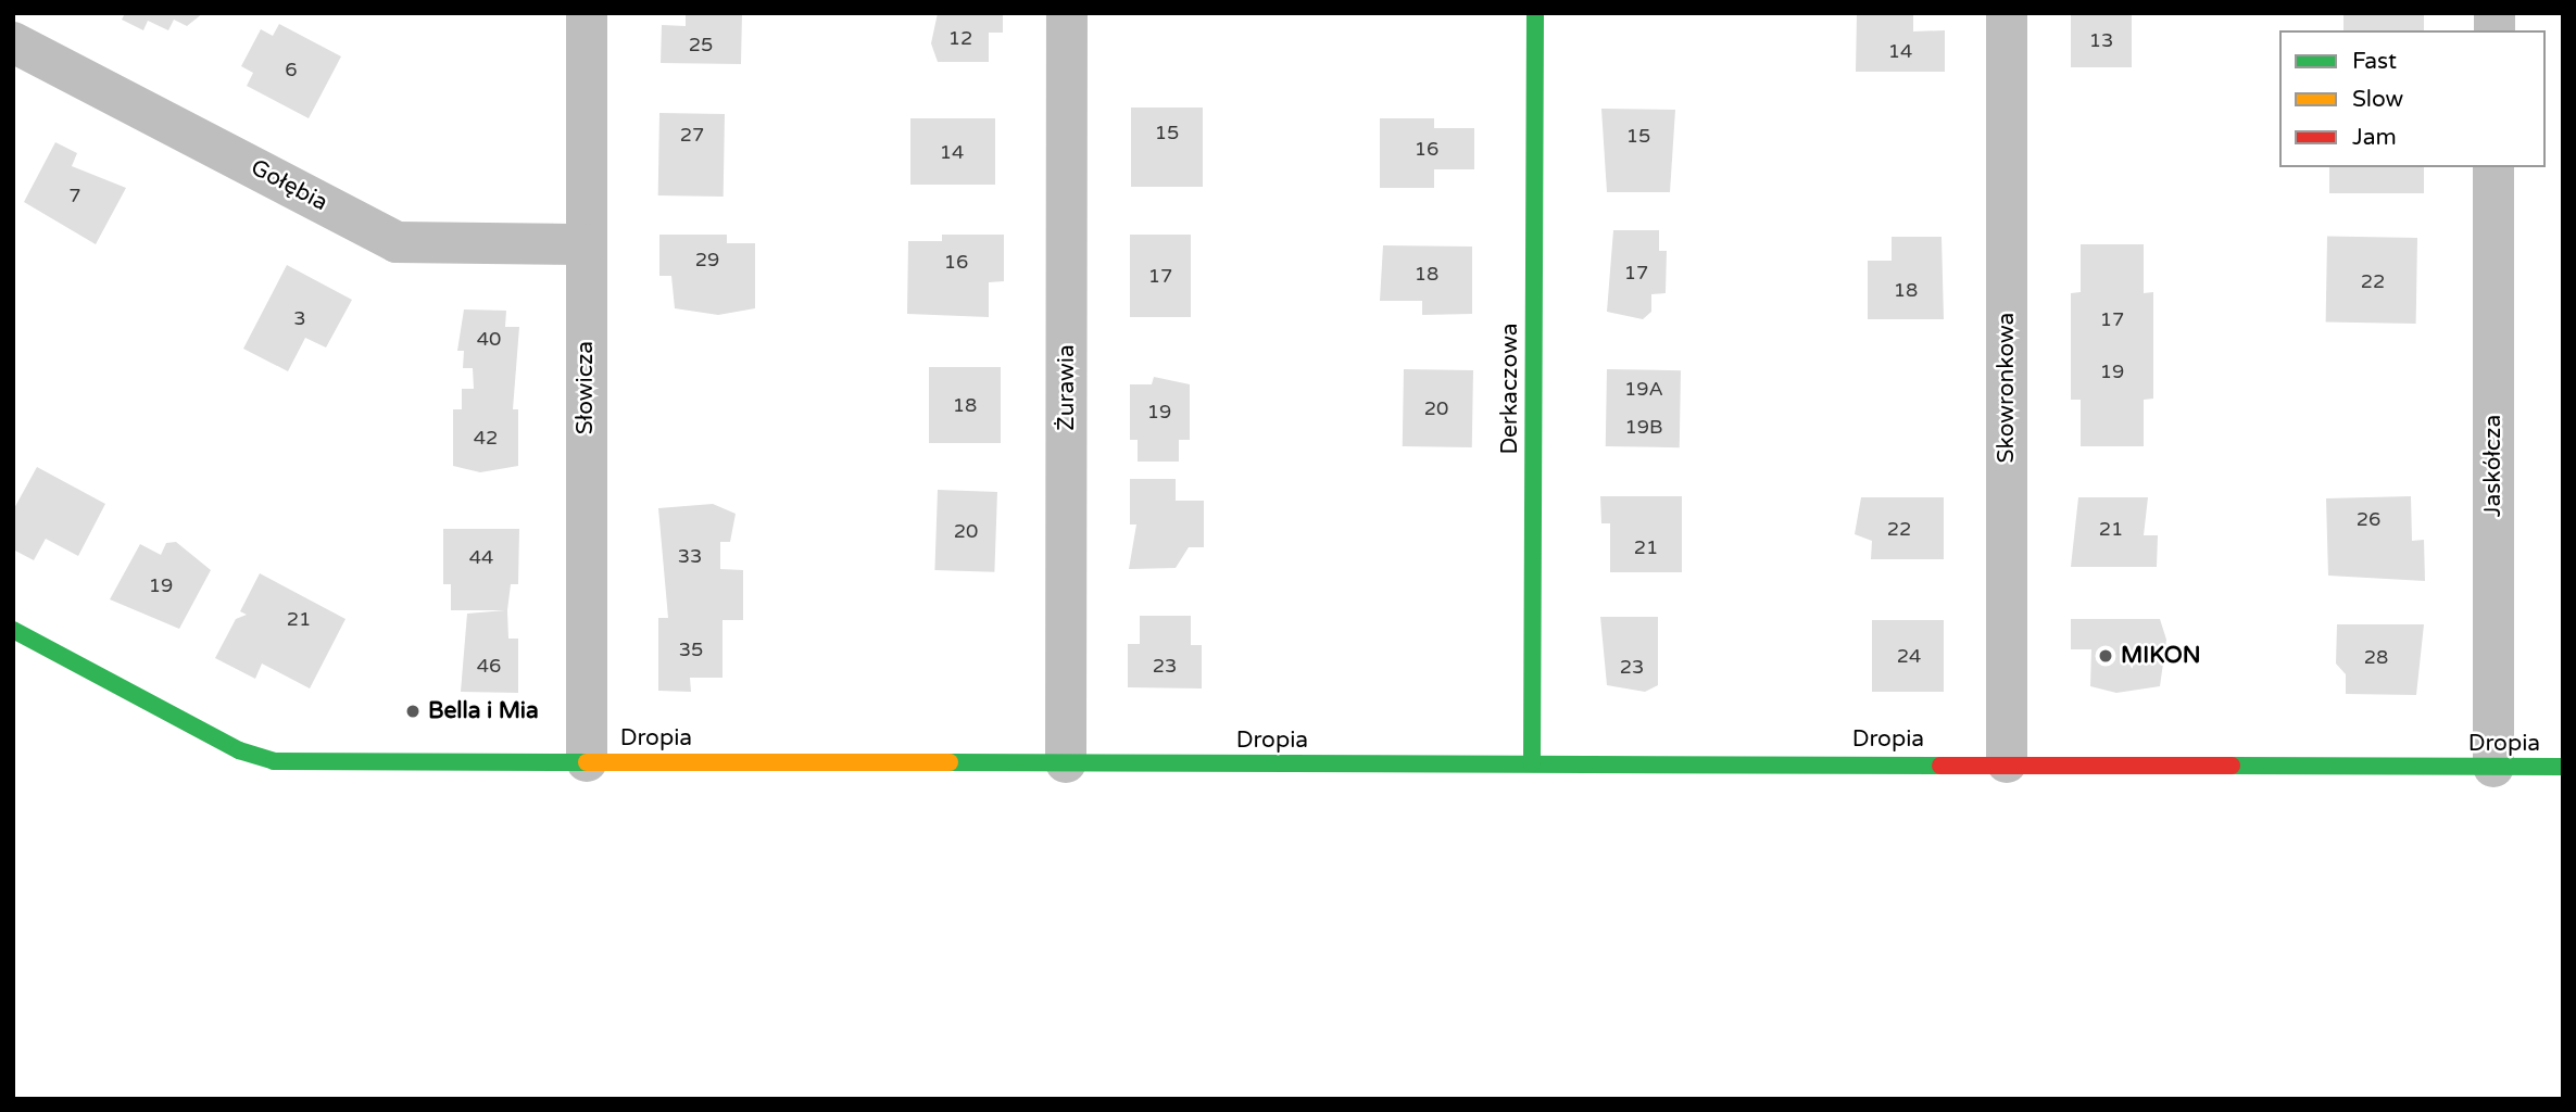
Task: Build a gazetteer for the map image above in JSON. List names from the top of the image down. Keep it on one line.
{"streets":{"street":["Gołębia","Słowicza","Żurawia","Skowronkowa","Derkaczowa","Jaskółcza","Dropia"]},"crossings":[["Gołębia","Słowicza"],["Słowicza","Dropia"],["Żurawia","Dropia"],["Skowronkowa","Dropia"],["Derkaczowa","Dropia"],["Jaskółcza","Dropia"]],"places":["MIKON","Bella i Mia"],"house_numbers":["12","13","25","14","6","15","27","15","16","14","7","29","16","17","18","17","22","18","3","17","40","19","19A","18","20","19","19B","42","26","22","21","20","21","33","44","19","21","35","24","28","46","23","23"],"legend":["Fast","Slow","Jam"]}
